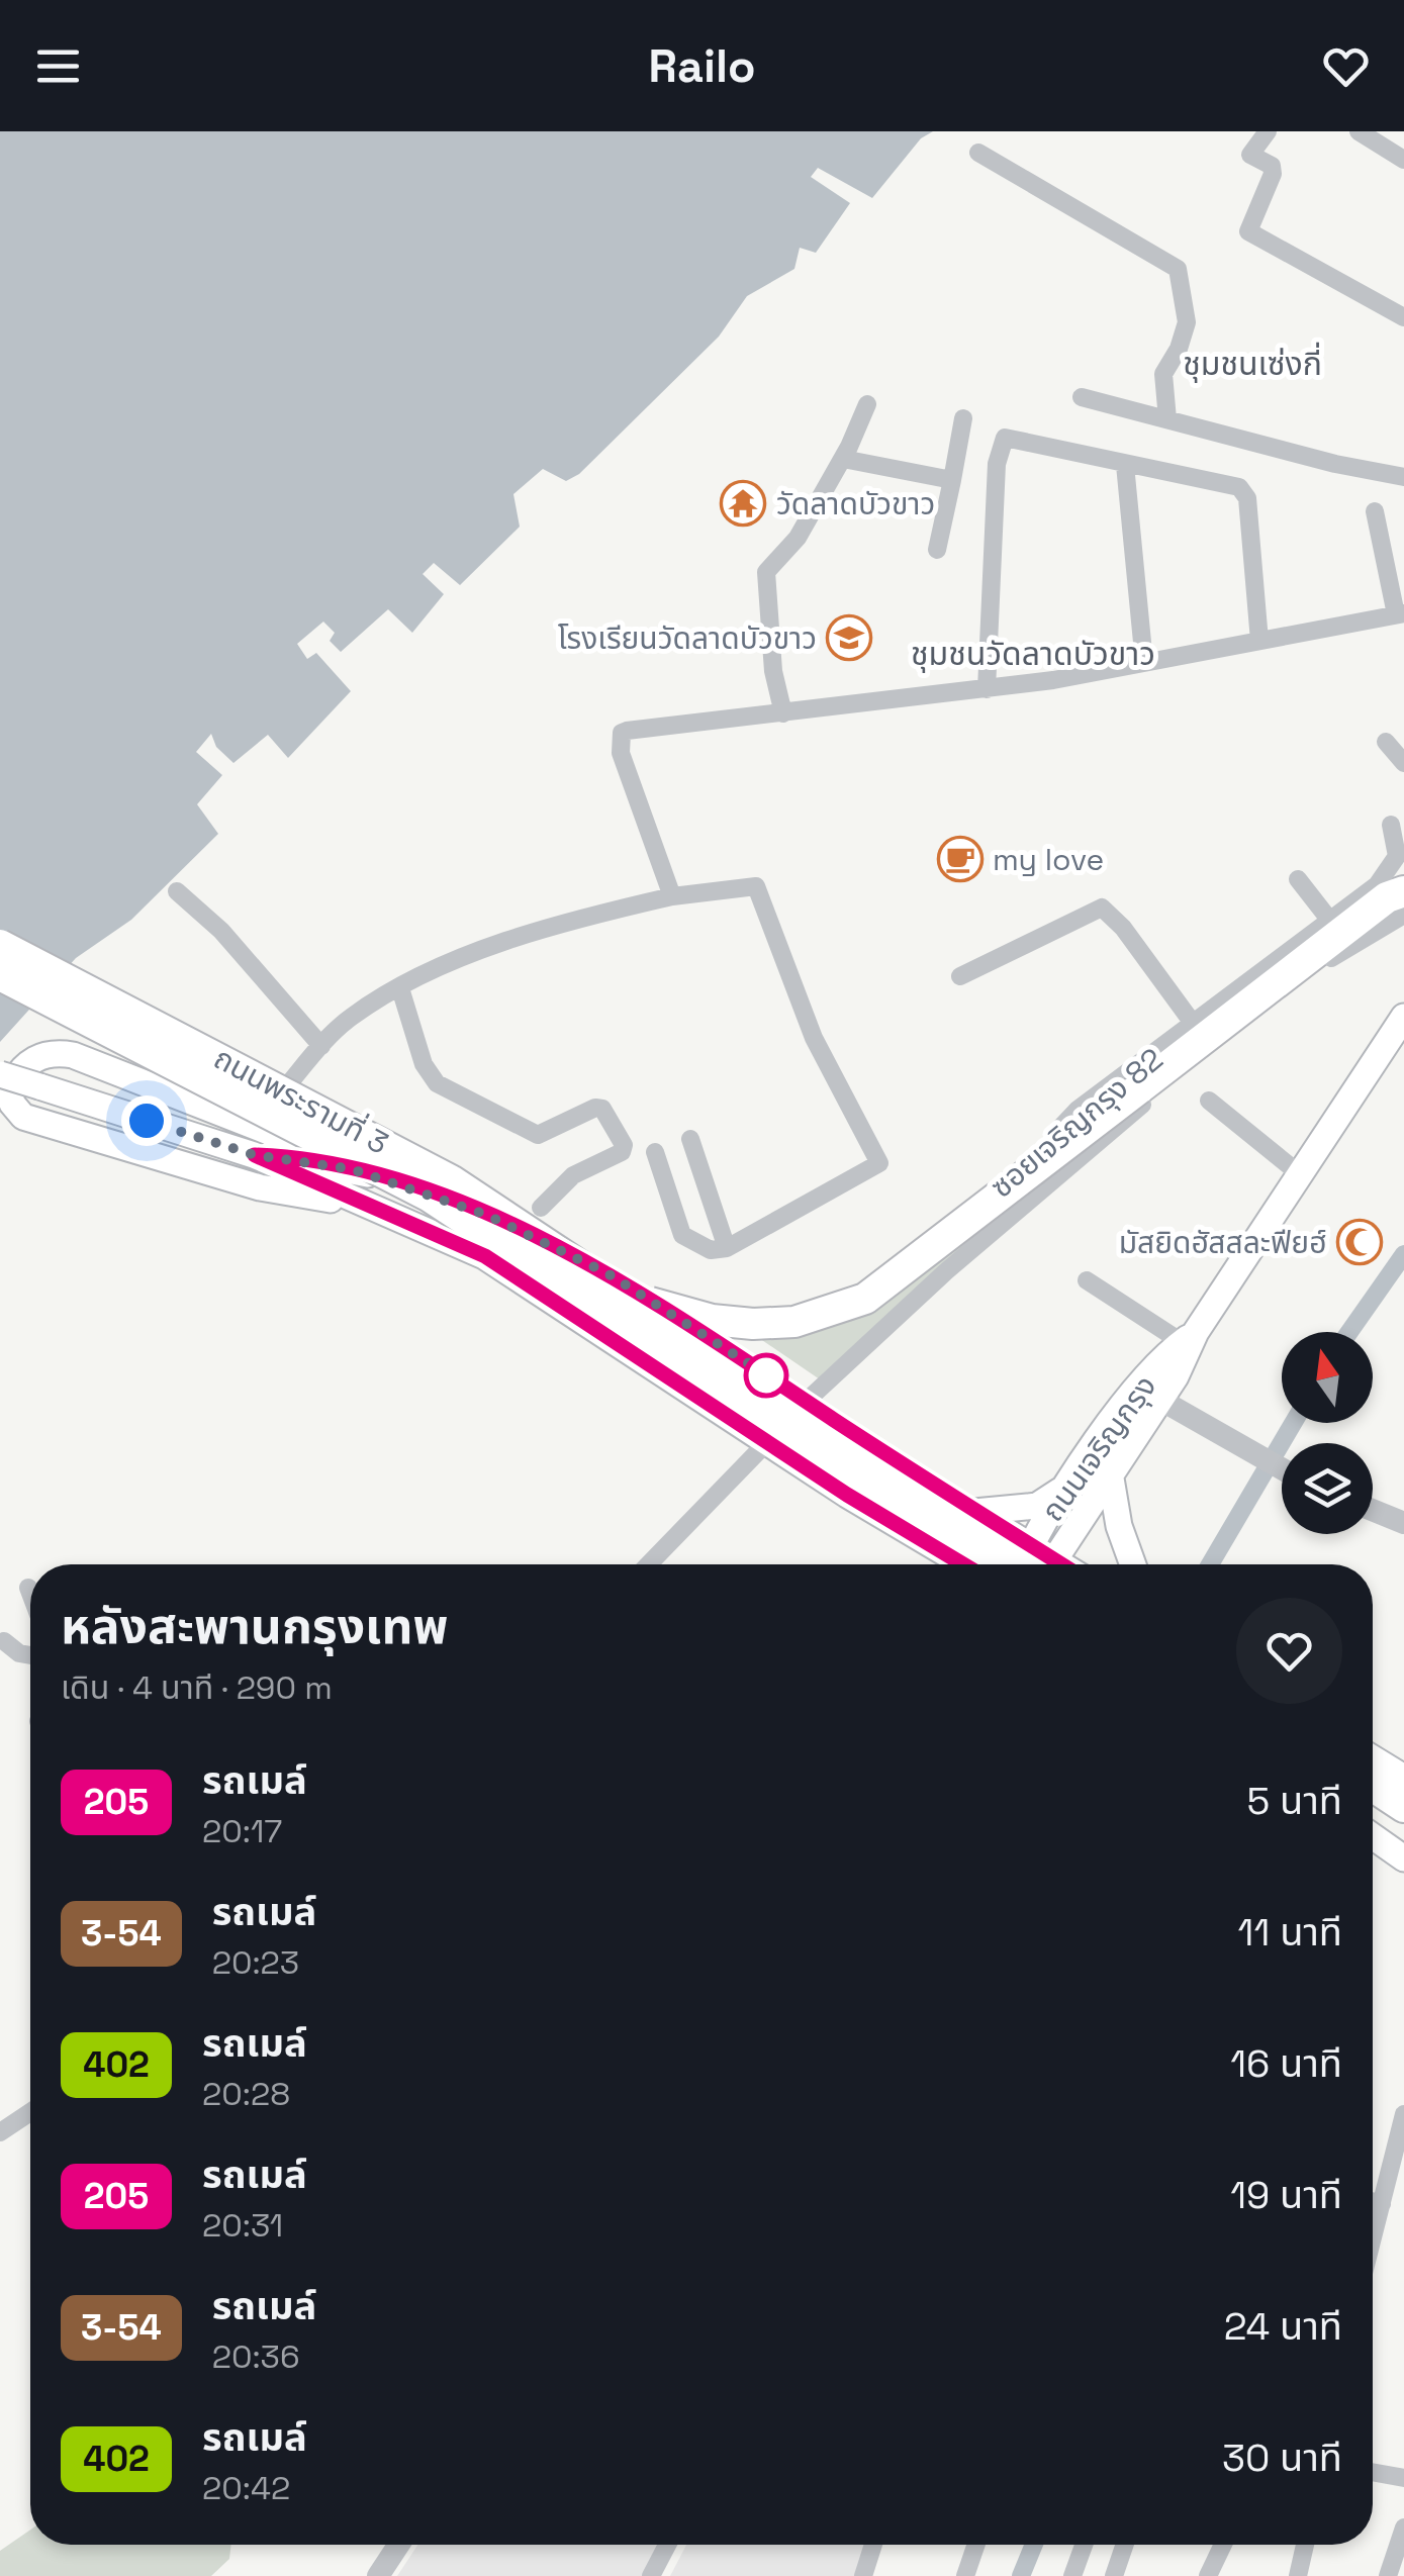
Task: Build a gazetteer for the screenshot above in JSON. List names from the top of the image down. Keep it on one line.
{"streets":{"main road":["ถนนพระรามที่ 3","ถนนเจริญกรุง"],"street":["ซอยเจริญกรุง 82"]},"crossings":[["ถนนพระรามที่ 3","ถนนเจริญกรุง"]],"districts":["ชุมชนเซ่งกี่","ชุมชนวัดลาดบัวขาว"],"places":{"temple":["วัดลาดบัวขาว"],"school or university":["โรงเรียนวัดลาดบัวขาว"],"cafe":["my love"],"mosque":["มัสยิดฮัสสละฟียฮ์"]},"lines":["bus line 205"],"north":"top","page":{"header":"Railo","heading":["หลังสะพานกรุงเทพ","เดิน · 4 นาที · 290 m"],"list":[{"mark":"205","name":"รถเมล์","note":"20:17","value":"5 นาที"},{"mark":"3-54","name":"รถเมล์","note":"20:23","value":"11 นาที"},{"mark":"402","name":"รถเมล์","note":"20:28","value":"16 นาที"},{"mark":"205","name":"รถเมล์","note":"20:31","value":"19 นาที"},{"mark":"3-54","name":"รถเมล์","note":"20:36","value":"24 นาที"},{"mark":"402","name":"รถเมล์","note":"20:42","value":"30 นาที"}]}}
